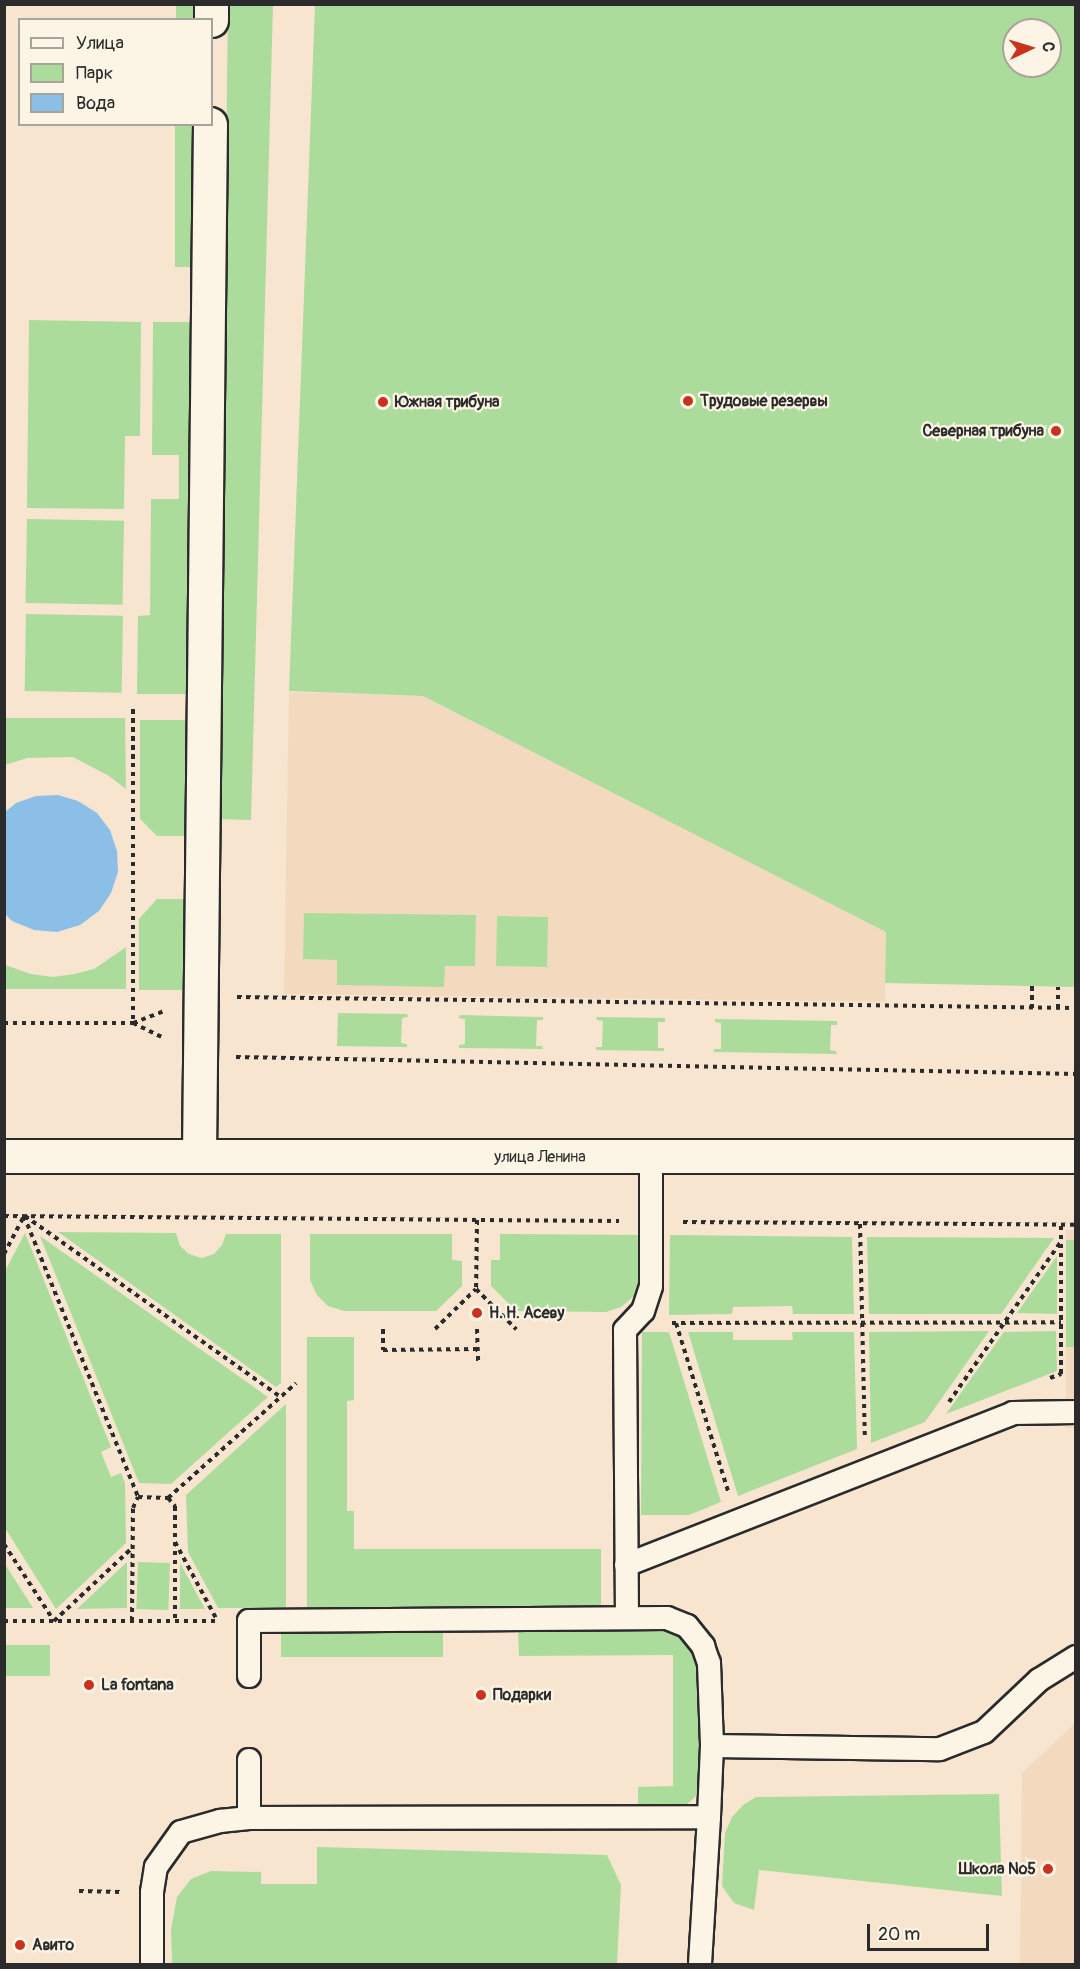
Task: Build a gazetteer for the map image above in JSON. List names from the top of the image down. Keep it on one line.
{"streets":{"main road":["улица Ленина"]},"places":["Трудовые резервы","Южная трибуна","Северная трибуна","Н. Н. Асеву","La fontana","Подарки","Школа №5","Авито"],"legend":["Улица","Парк","Вода"],"scale_bar":"20 m","north":"right"}
